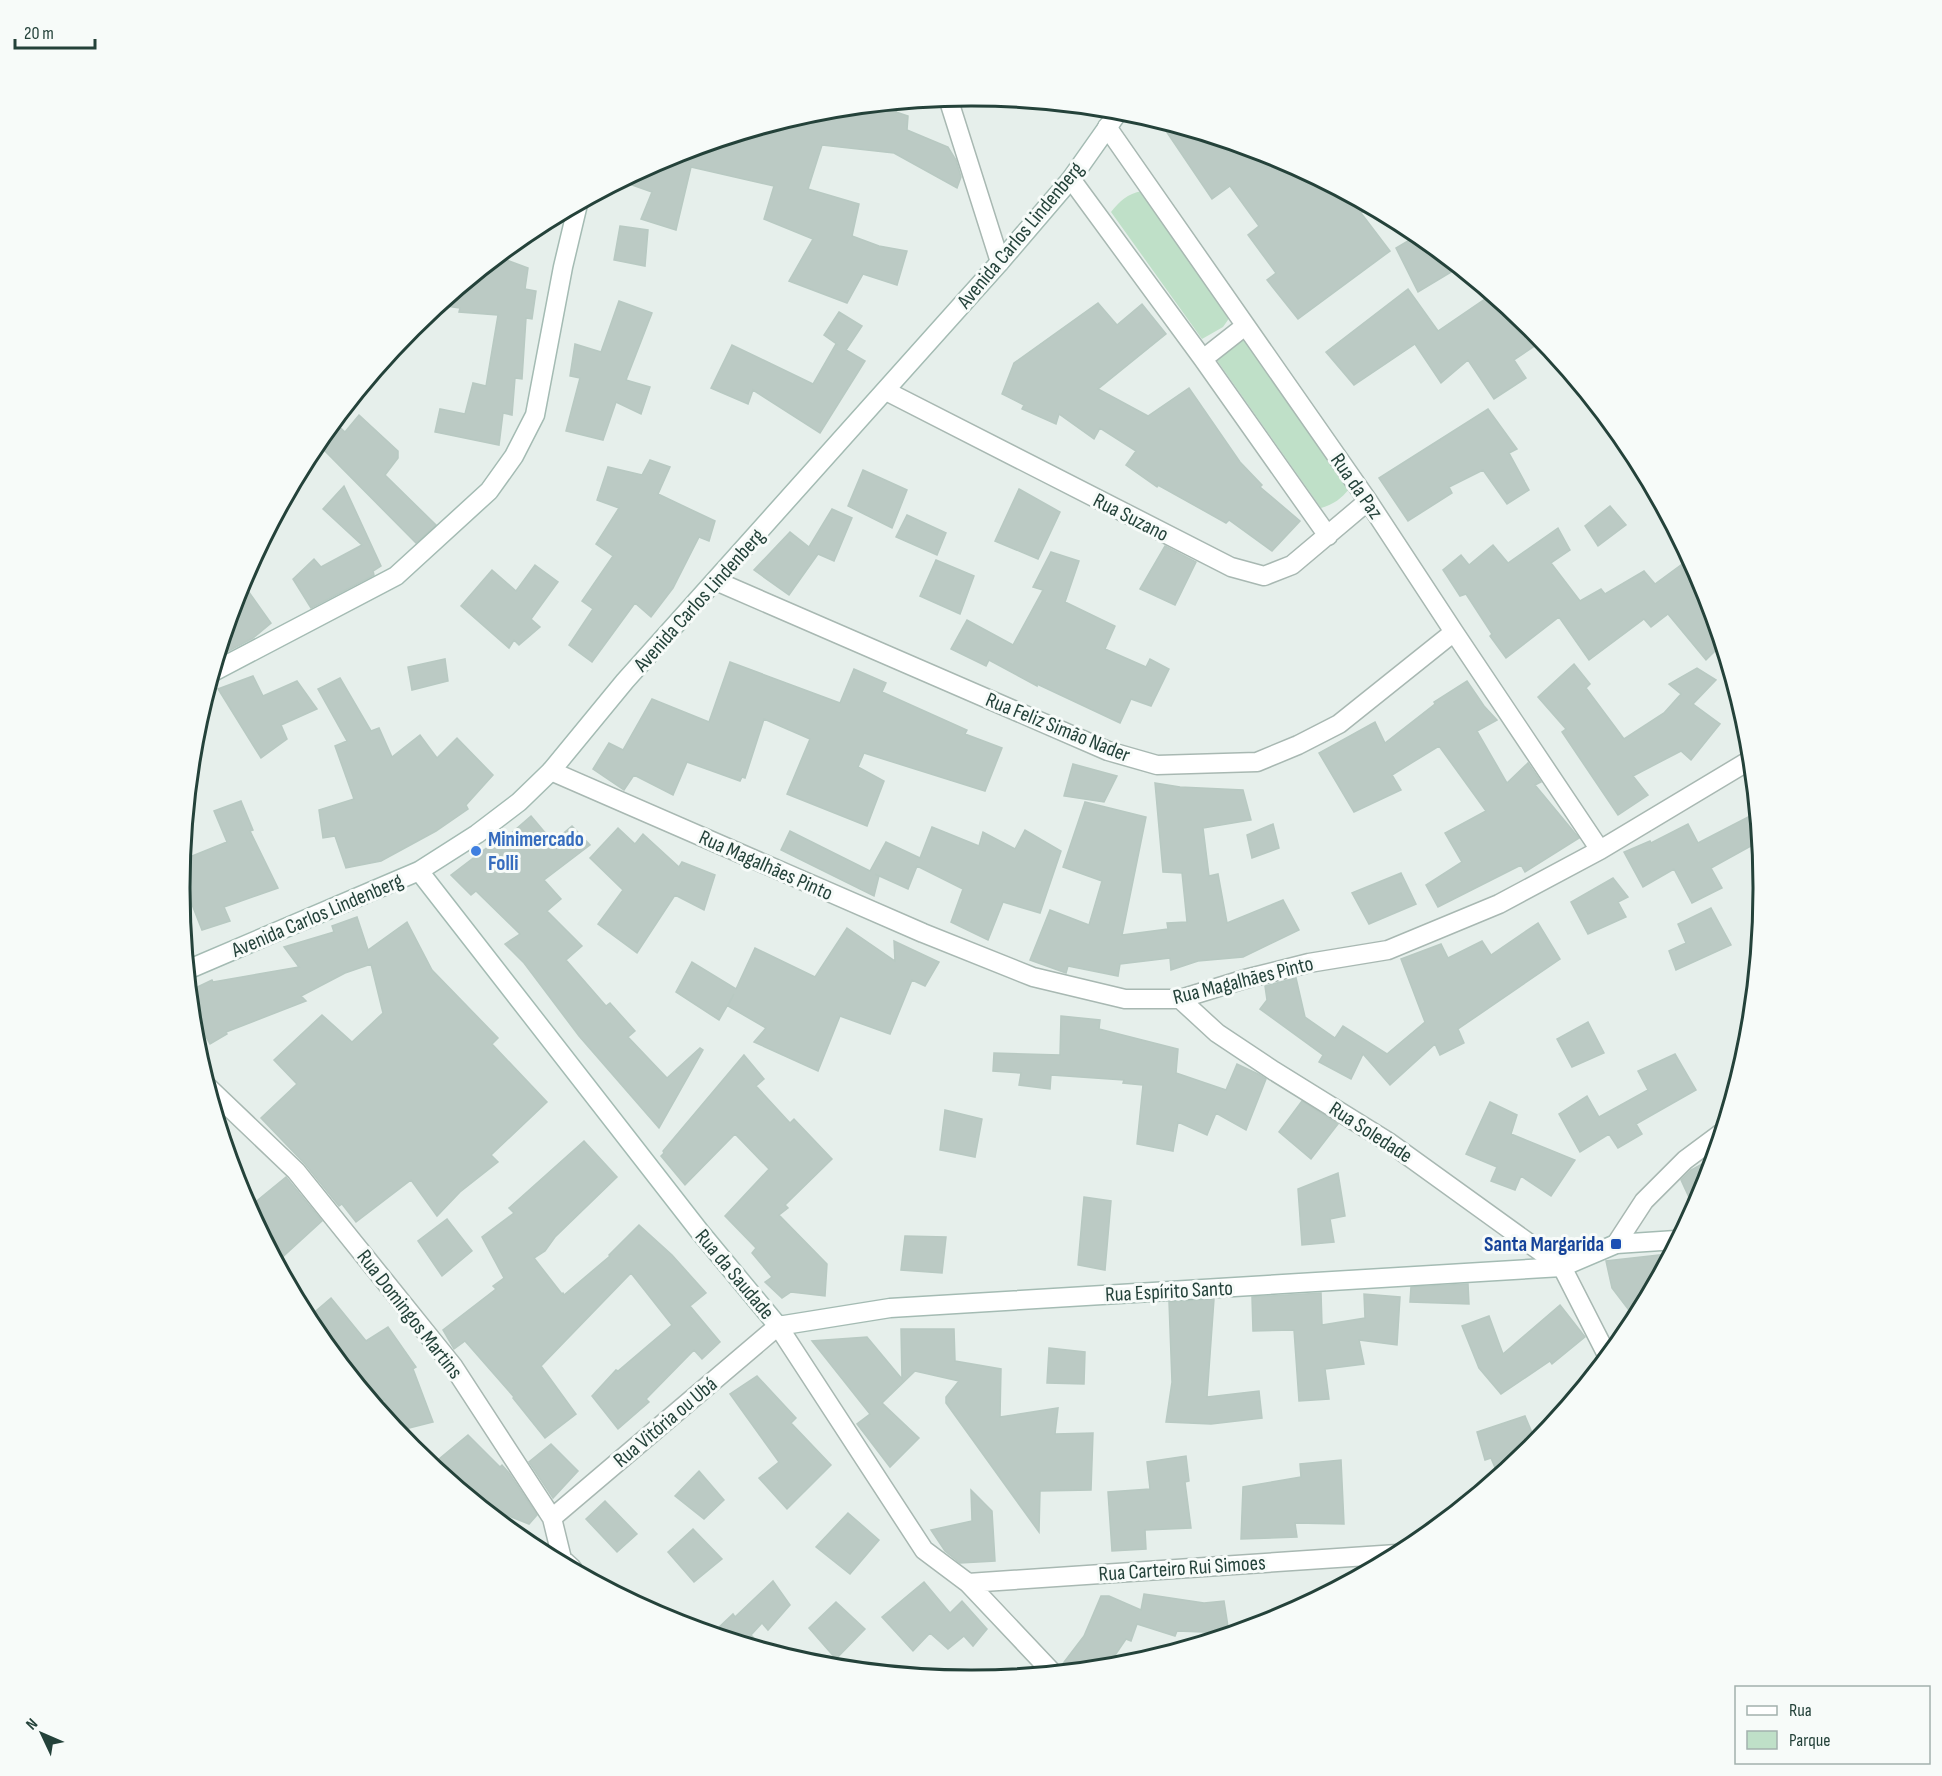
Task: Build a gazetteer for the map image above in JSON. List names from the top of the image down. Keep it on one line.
{"streets":{"street":["Avenida Carlos Lindenberg","Rua da Paz","Rua Suzano","Rua Feliz Simão Nader","Rua Magalhães Pinto","Rua Soledade","Rua da Saudade","Rua Espírito Santo","Rua Domingos Martins","Rua Vitória ou Ubá","Rua Carteiro Rui Simoes"]},"crossings":[["Avenida Carlos Lindenberg","Rua da Paz"],["Avenida Carlos Lindenberg","Rua Suzano"],["Avenida Carlos Lindenberg","Rua Feliz Simão Nader"],["Avenida Carlos Lindenberg","Rua Magalhães Pinto"],["Avenida Carlos Lindenberg","Rua da Saudade"],["Rua da Paz","Rua Suzano"],["Rua da Paz","Rua Feliz Simão Nader"],["Rua da Paz","Rua Magalhães Pinto"],["Rua Magalhães Pinto","Rua Soledade"],["Rua Soledade","Rua Espírito Santo"],["Rua da Saudade","Rua Espírito Santo"],["Rua da Saudade","Rua Vitória ou Ubá"],["Rua da Saudade","Rua Carteiro Rui Simoes"],["Rua Espírito Santo","Rua Vitória ou Ubá"],["Rua Domingos Martins","Rua Vitória ou Ubá"]],"places":{"other":["Minimercado Folli"],"transit":["Santa Margarida"]},"legend":["Rua","Parque"],"scale_bar":"20 m","north":"top left"}
